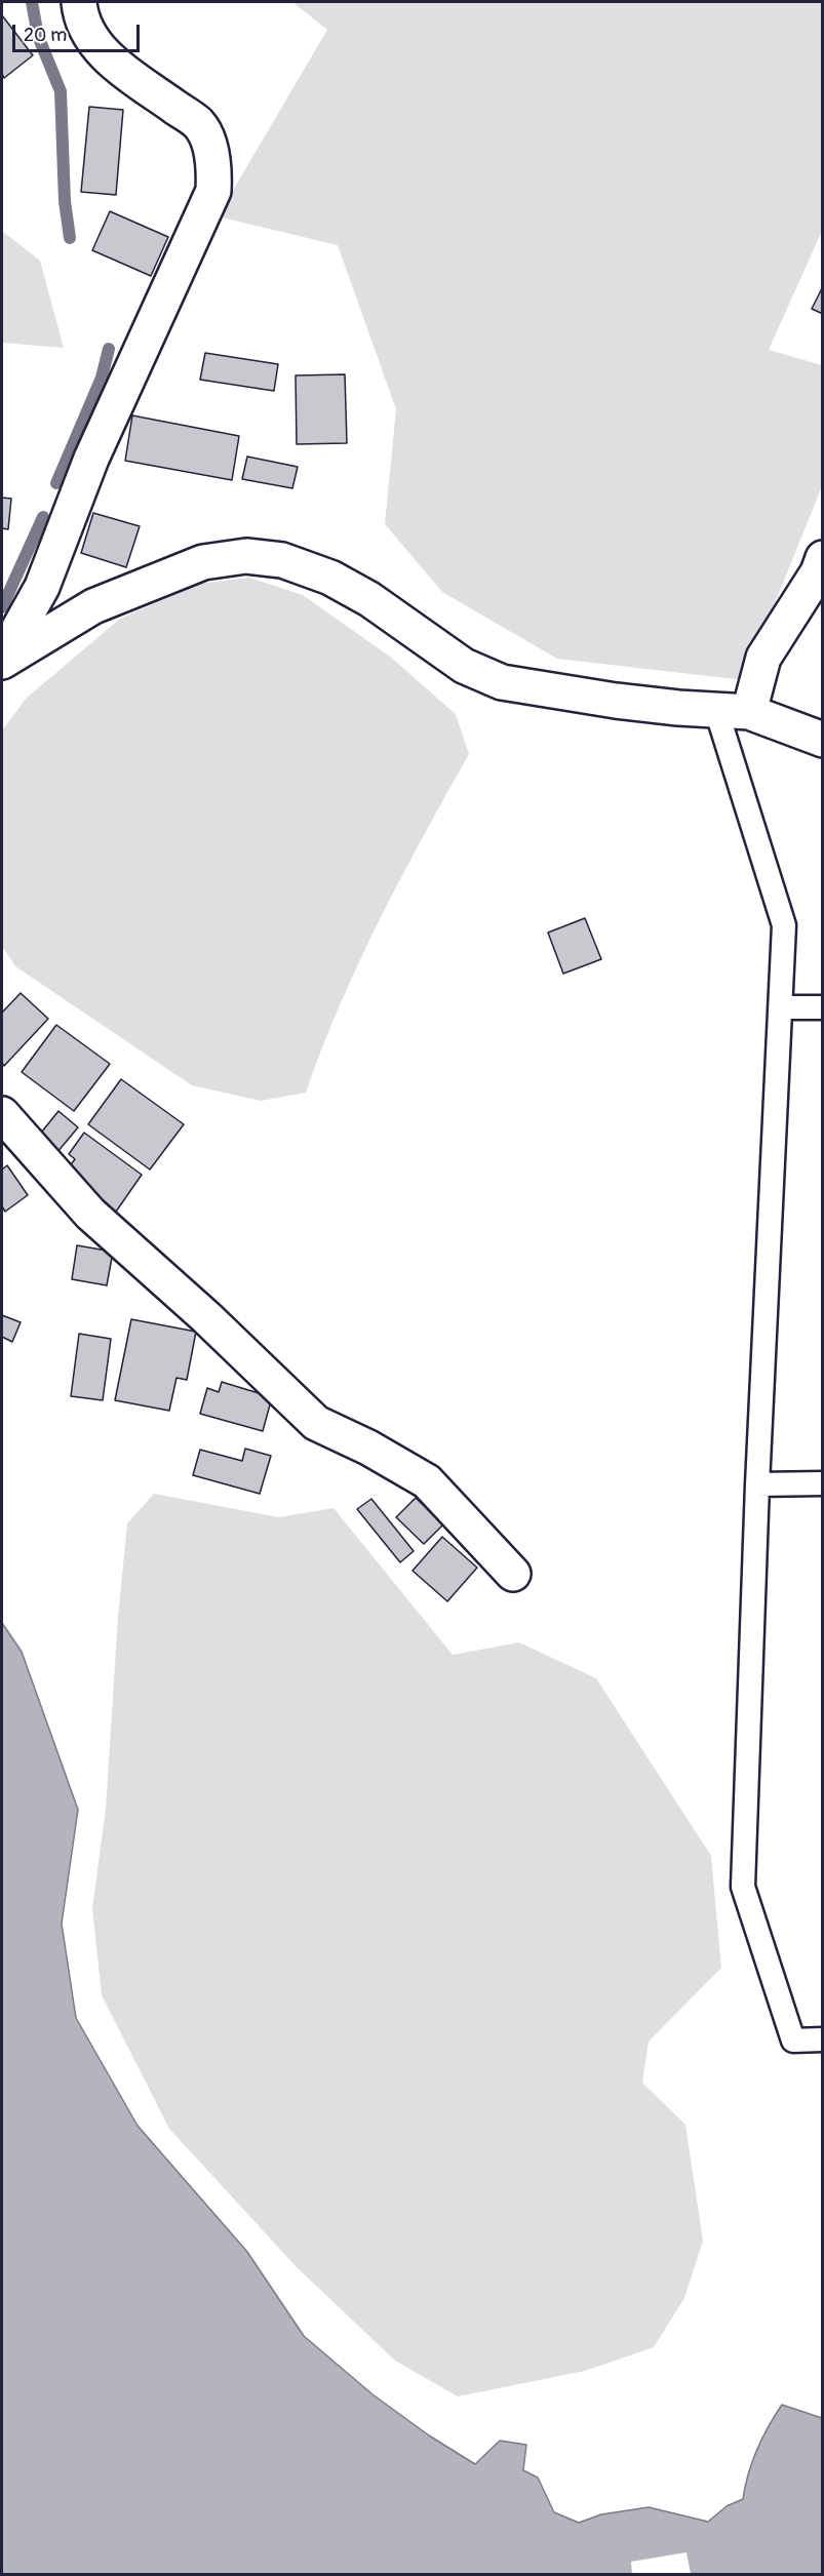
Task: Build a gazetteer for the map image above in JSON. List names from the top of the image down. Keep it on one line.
{"scale_bar":"20 m"}
